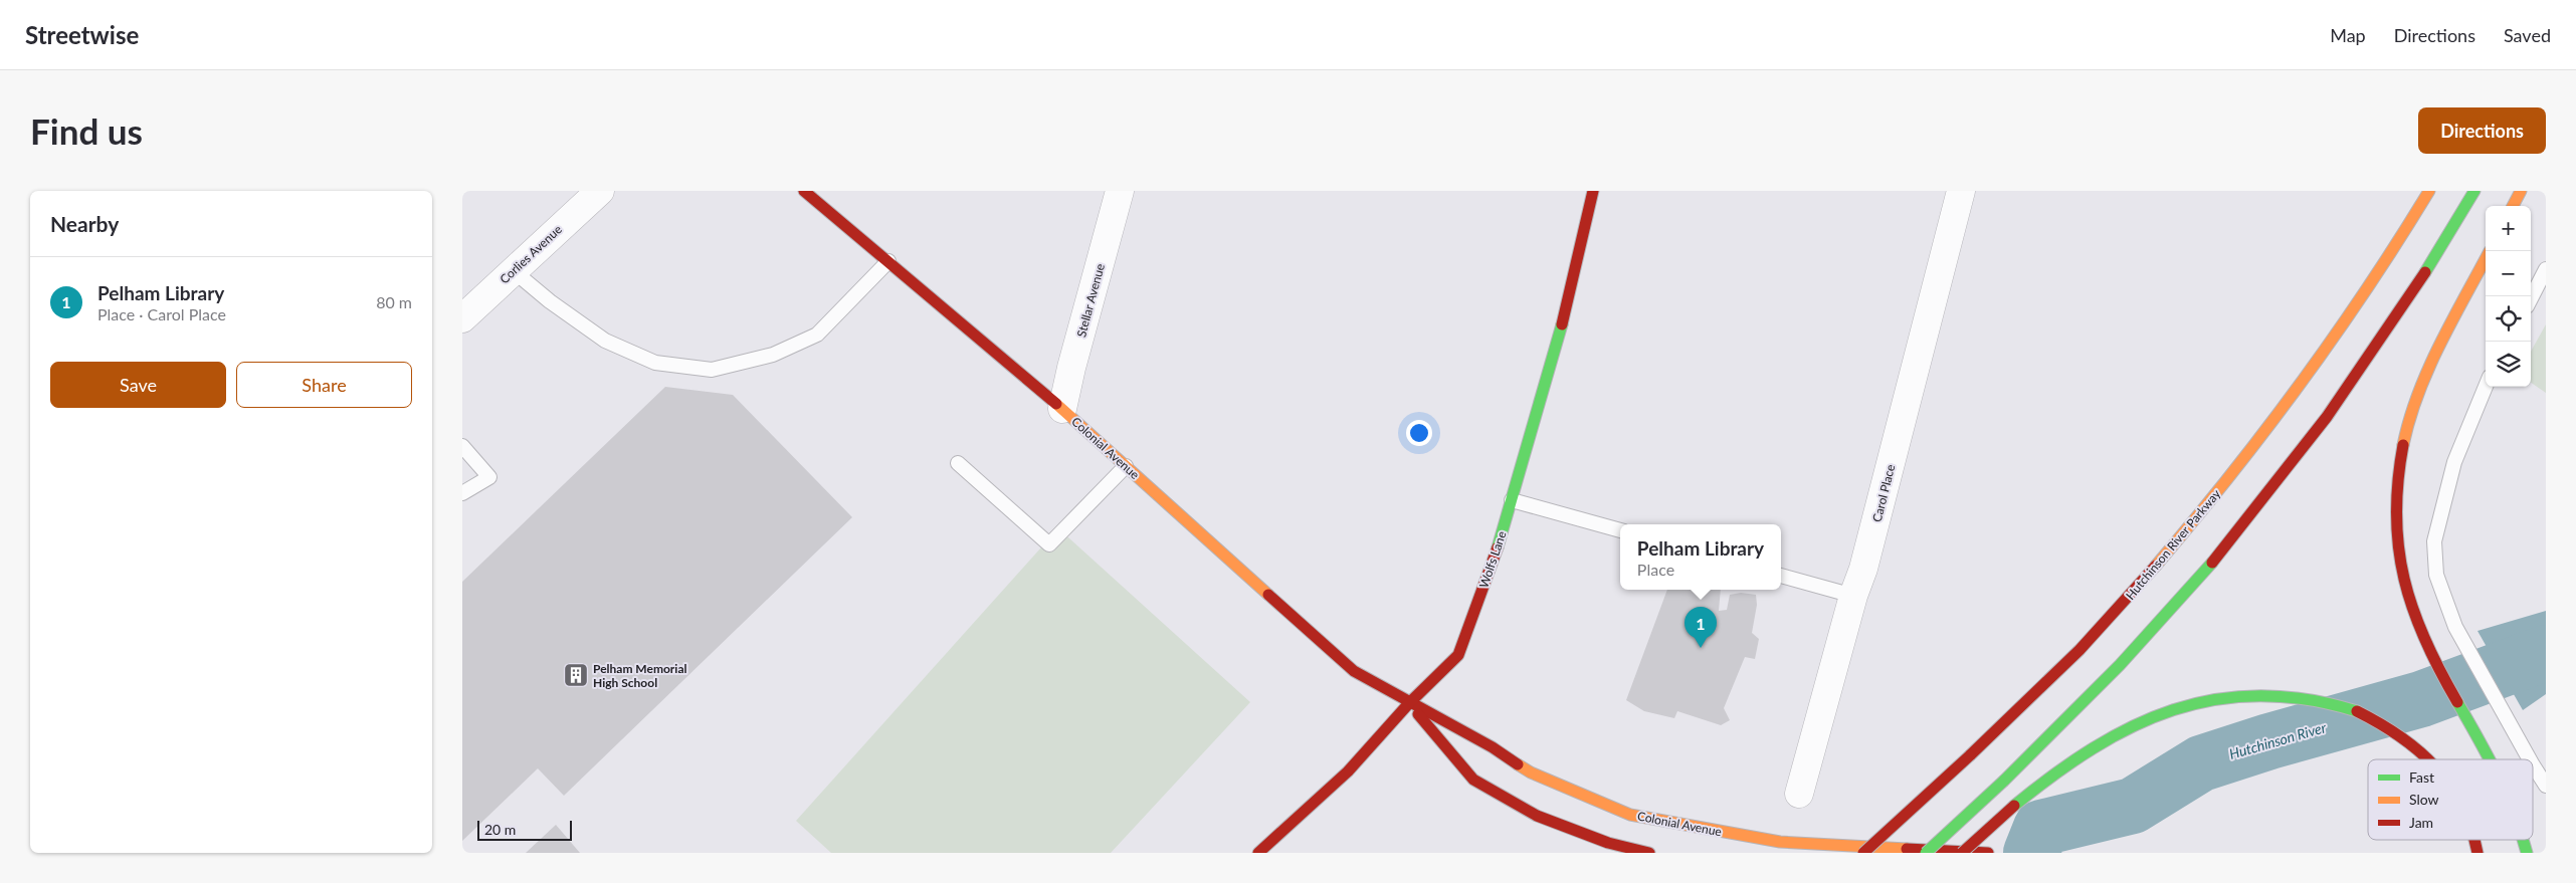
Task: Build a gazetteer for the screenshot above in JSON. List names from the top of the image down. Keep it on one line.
{"streets":{"main road":["Colonial Avenue","Hutchinson River Parkway","Wolfs Lane"],"street":["Corlies Avenue","Stellar Avenue","Carol Place"]},"crossings":[["Stellar Avenue","Colonial Avenue"],["Colonial Avenue","Wolfs Lane"]],"water":["Hutchinson River"],"places":{"building":["Pelham Memorial High School"]},"legend":["Fast","Slow","Jam"],"scale_bar":"20 m","page":{"header":"Streetwise","nav":["Map","Directions","Saved"],"buttons":["Directions",["Save","Share"]],"title":"Find us","heading":"Nearby","map_buttons":["+","−"],"list":[{"mark":"1","name":"Pelham Library","note":"Place · Carol Place","value":"80 m"}],"popup":["Pelham Library","Place"],"pins":"1","scale":"20 m"}}
